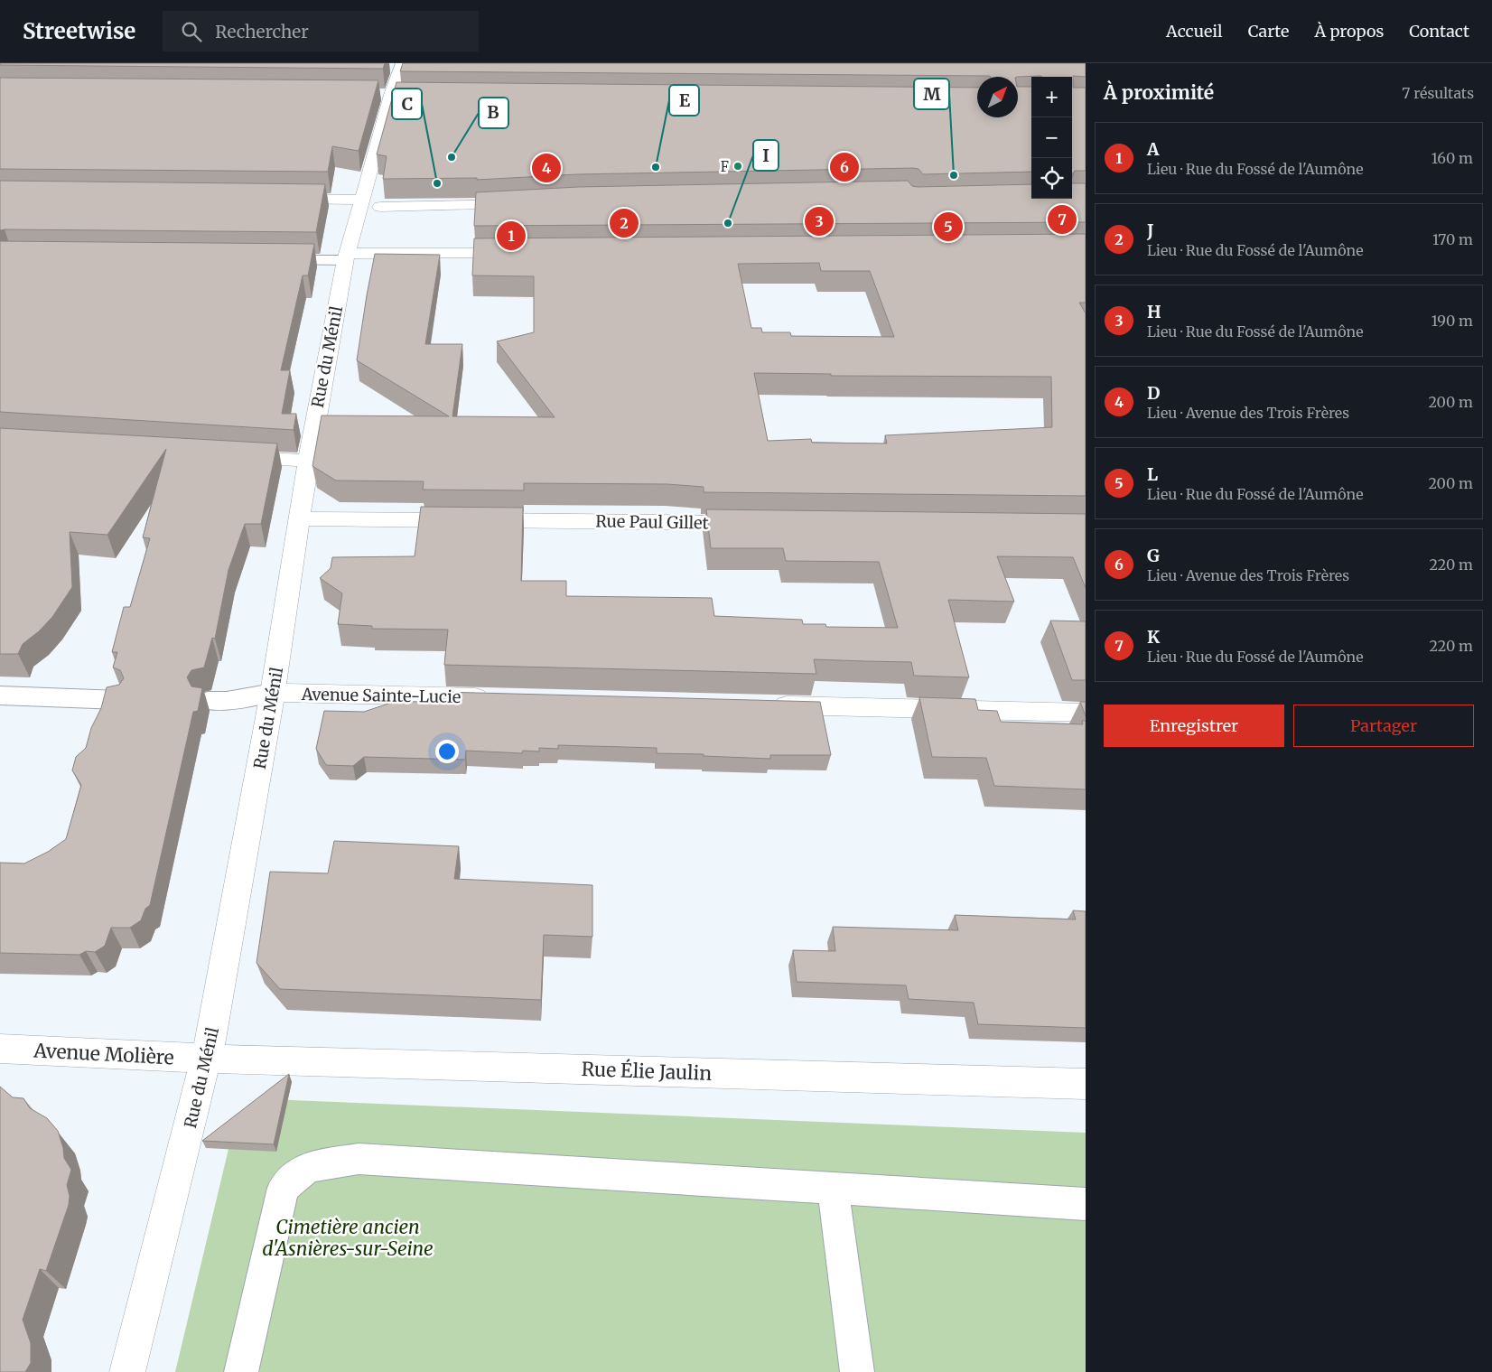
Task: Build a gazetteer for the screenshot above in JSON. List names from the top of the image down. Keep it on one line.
{"streets":{"street":["Rue du Ménil","Rue Paul Gillet","Avenue Sainte-Lucie","Avenue Molière","Rue Élie Jaulin"]},"crossings":[["Rue du Ménil","Rue Paul Gillet"],["Rue du Ménil","Avenue Sainte-Lucie"],["Rue du Ménil","Avenue Molière"],["Rue du Ménil","Rue Élie Jaulin"],["Avenue Molière","Rue Élie Jaulin"]],"parks":["Cimetière ancien d'Asnières-sur-Seine"],"places":["B","F","E","M","C","I"],"north":"top right","page":{"header":"Streetwise","search":"Rechercher","nav":["Accueil","Carte","À propos","Contact"],"heading":["À proximité","7 résultats"],"map_buttons":["+","−"],"list":[{"mark":"1","name":"A","note":"Lieu · Rue du Fossé de l'Aumône","value":"160 m"},{"mark":"2","name":"J","note":"Lieu · Rue du Fossé de l'Aumône","value":"170 m"},{"mark":"3","name":"H","note":"Lieu · Rue du Fossé de l'Aumône","value":"190 m"},{"mark":"4","name":"D","note":"Lieu · Avenue des Trois Frères","value":"200 m"},{"mark":"5","name":"L","note":"Lieu · Rue du Fossé de l'Aumône","value":"200 m"},{"mark":"6","name":"G","note":"Lieu · Avenue des Trois Frères","value":"220 m"},{"mark":"7","name":"K","note":"Lieu · Rue du Fossé de l'Aumône","value":"220 m"}],"pins":["6","4","7","3","2","5","1"],"buttons":["Enregistrer","Partager"]}}
